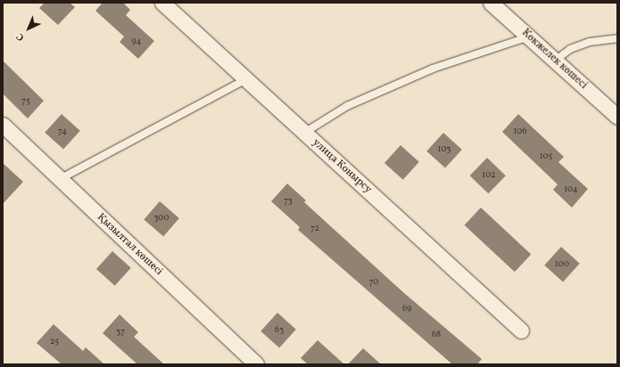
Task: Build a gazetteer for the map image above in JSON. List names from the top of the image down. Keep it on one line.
{"streets":{"street":["Көкжелек көшесі","улица Конырсу","Қызылтал көшесі"]},"house_numbers":["94","75","74","106","103","105","102","104","73","300","72","100","70","69","63","37","68","25"],"north":"bottom left"}
